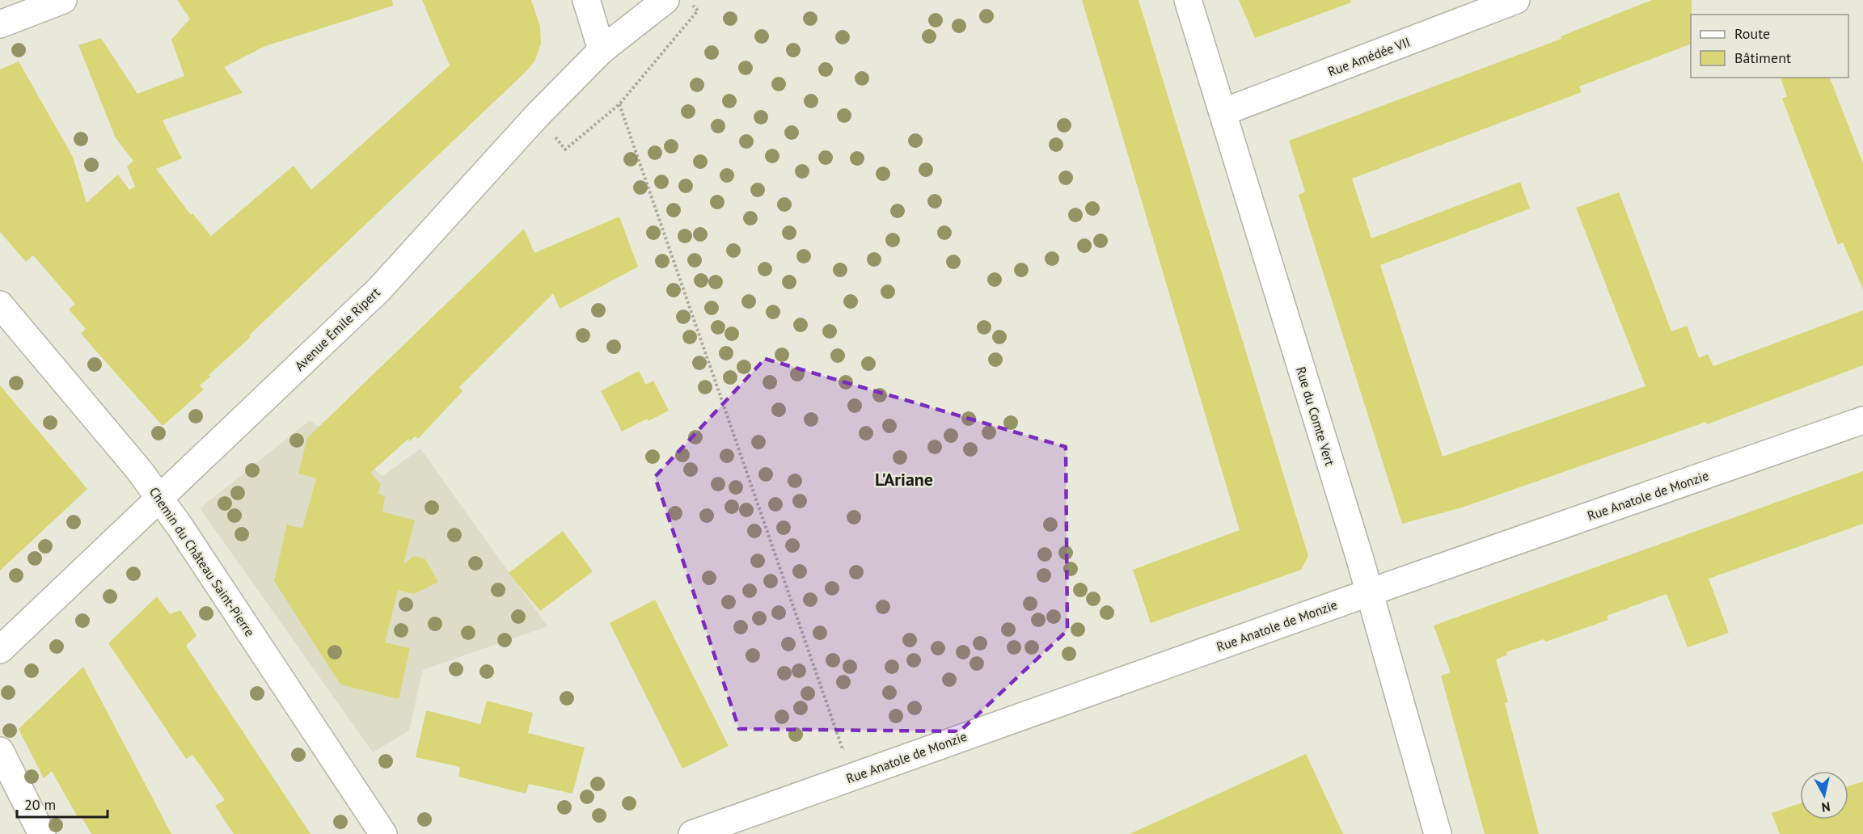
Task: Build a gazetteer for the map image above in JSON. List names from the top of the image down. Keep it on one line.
{"streets":{"street":["Rue Amédée VII","Avenue Émile Ripert","Rue du Comte Vert","Rue Anatole de Monzie","Chemin du Château Saint-Pierre"]},"crossings":[["Rue Amédée VII","Rue du Comte Vert"],["Avenue Émile Ripert","Chemin du Château Saint-Pierre"],["Rue du Comte Vert","Rue Anatole de Monzie"]],"districts":["L'Ariane"],"legend":["Route","Bâtiment"],"scale_bar":"20 m","north":"bottom"}
